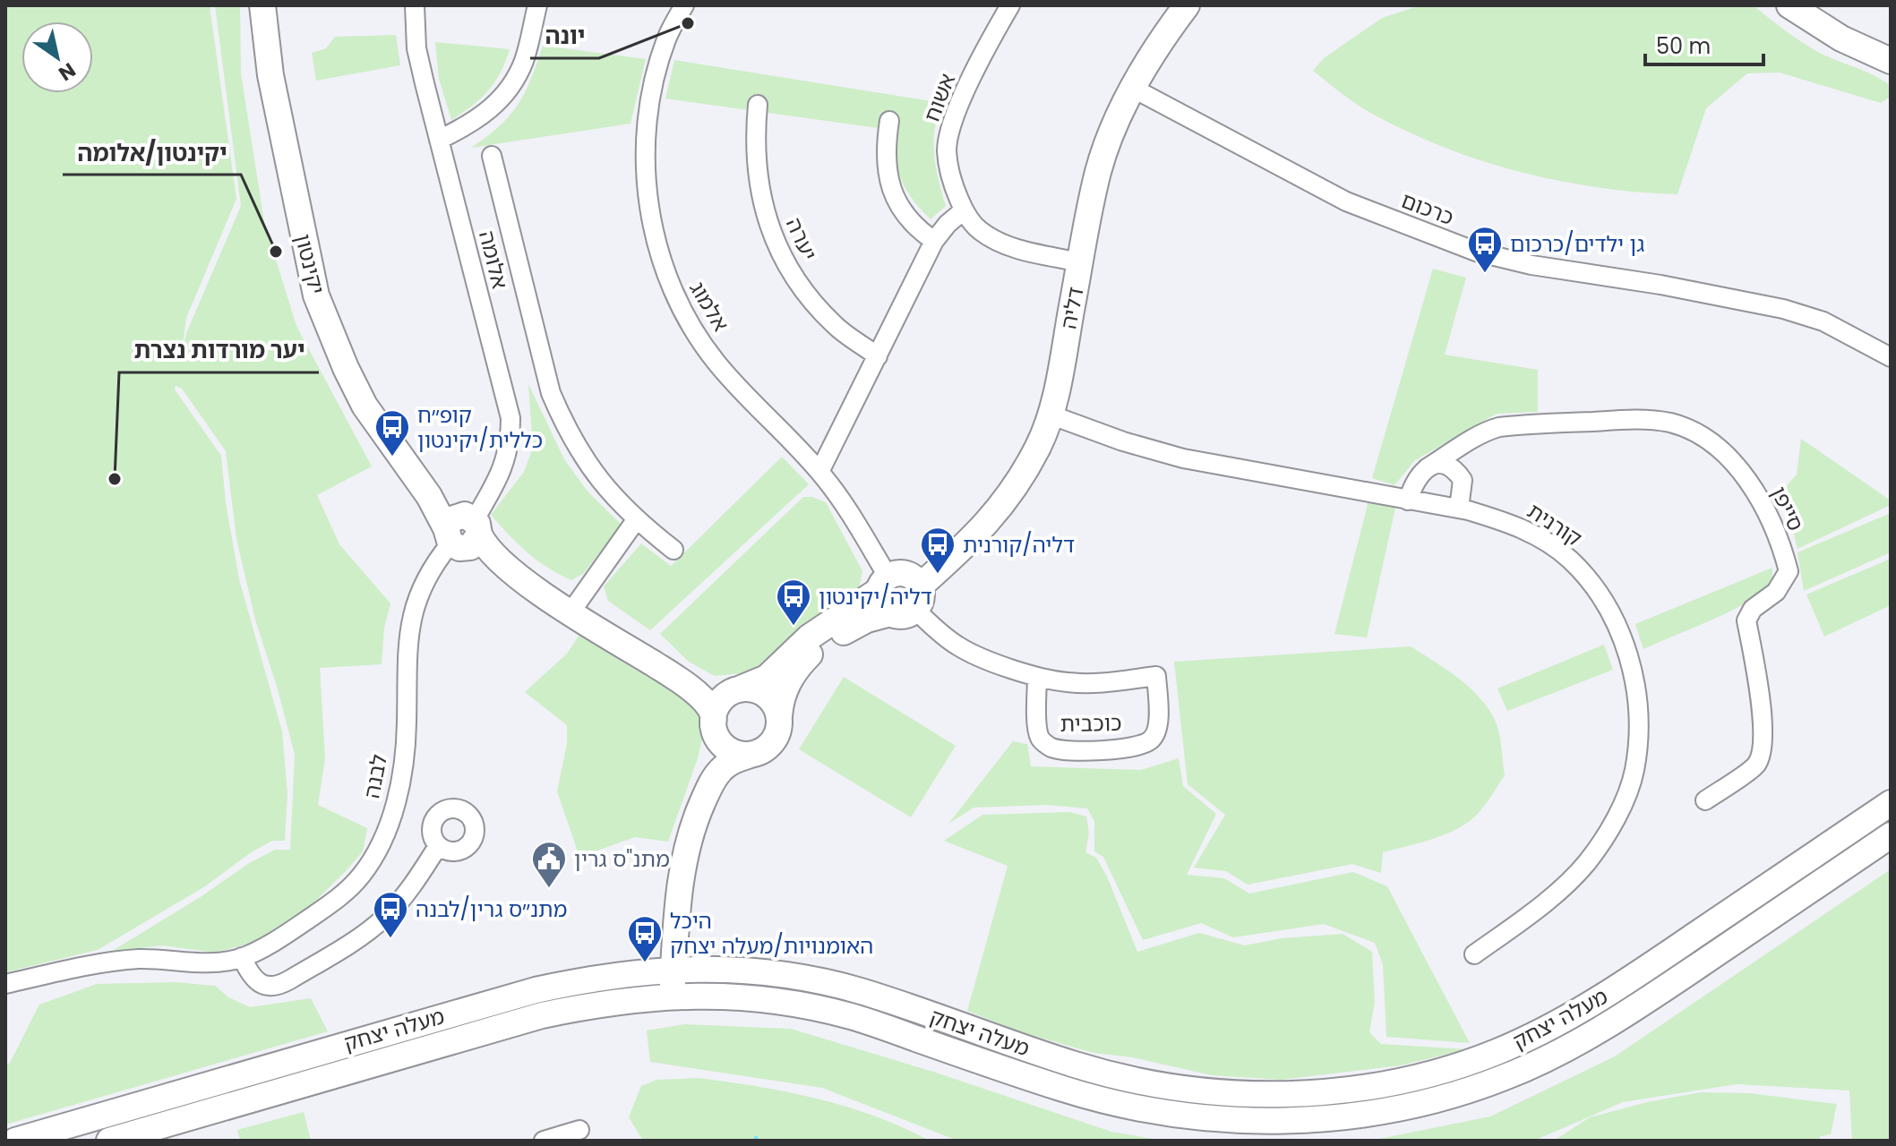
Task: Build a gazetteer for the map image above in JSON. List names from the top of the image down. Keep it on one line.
{"streets":{"street":["אשוח","כרכום","יערה","אלומה","יקינטון","אלמוג","דליה","סייפן","קורנית","כוכבית","לבנה","מעלה יצחק"]},"crossings":[["אשוח","דליה"],["כרכום","דליה"],["אלומה","יקינטון"],["אלומה","לבנה"],["יקינטון","לבנה"],["דליה","קורנית"],["דליה","כוכבית"],["סייפן","קורנית"]],"places":{"other":["יונה","יקינטון/אלומה","יער מורדות נצרת"],"bus stop":["גן ילדים/כרכום","קופ״ח כללית/יקינטון","דליה/קורנית","דליה/יקינטון","מתנ״ס גרין/לבנה","היכל האומנויות/מעלה יצחק"],"public building":["מתנ\"ס גרין"]},"scale_bar":"50 m","north":"bottom right"}
